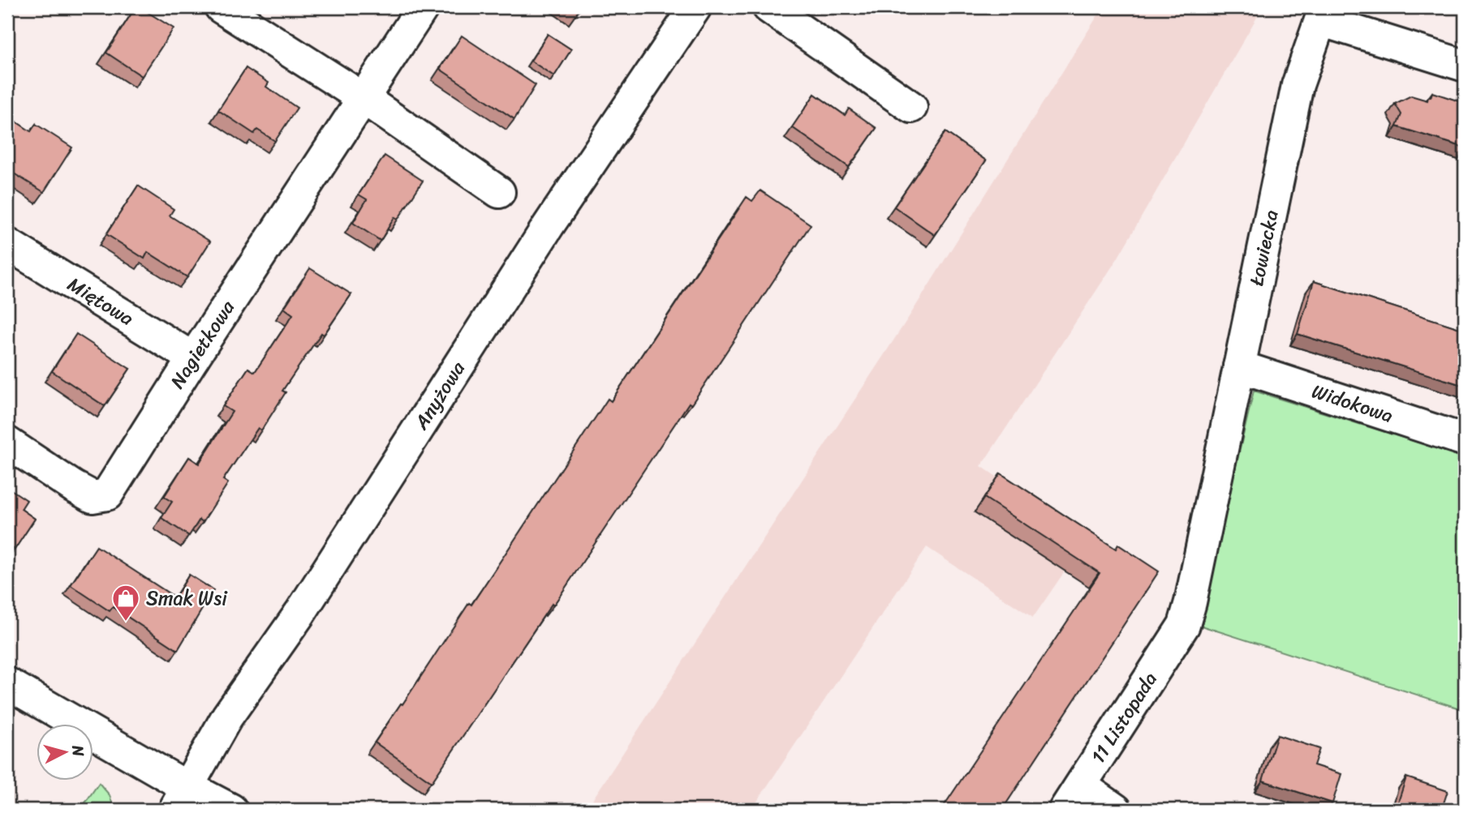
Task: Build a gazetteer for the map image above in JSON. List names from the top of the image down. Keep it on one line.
{"streets":{"street":["Łowiecka","Miętowa","Nagietkowa","Anyżowa","Widokowa","11 Listopada"]},"crossings":[["Łowiecka","Widokowa"],["Łowiecka","11 Listopada"],["Miętowa","Nagietkowa"]],"places":{"shop":["Smak Wsi"]},"north":"right"}
